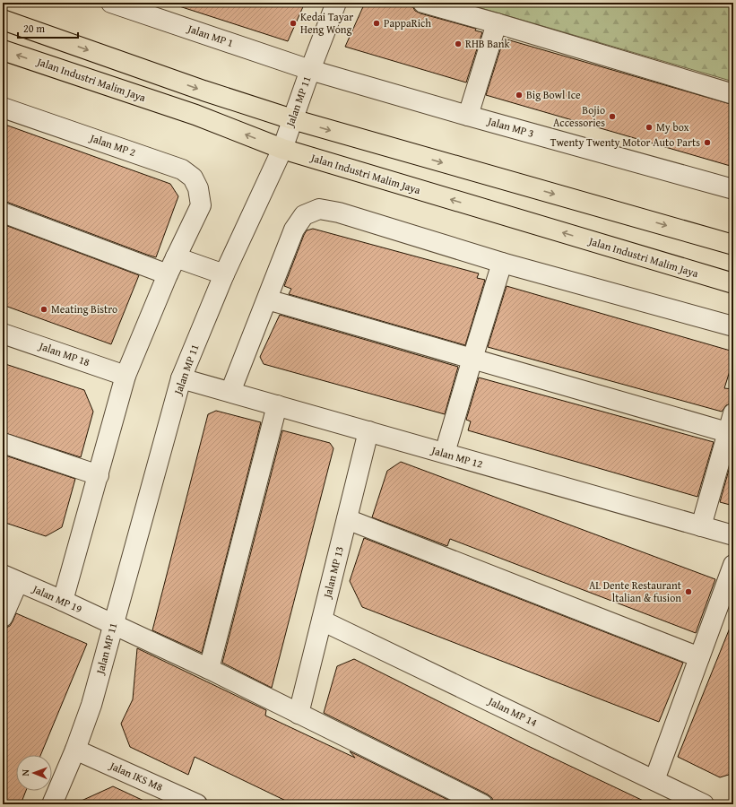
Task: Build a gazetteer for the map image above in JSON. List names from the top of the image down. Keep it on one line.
{"streets":{"main road":["Jalan Industri Malim Jaya"],"street":["Jalan MP 1","Jalan MP 11","Jalan MP 3","Jalan MP 2","Jalan MP 18","Jalan MP 12","Jalan MP 13","Jalan MP 19","Jalan MP 14","Jalan IKS M8"]},"crossings":[["Jalan MP 1","Jalan MP 11"],["Jalan MP 1","Jalan MP 3"],["Jalan Industri Malim Jaya","Jalan MP 11"],["Jalan MP 11","Jalan MP 3"],["Jalan MP 11","Jalan MP 12"],["Jalan MP 11","Jalan MP 19"],["Jalan MP 11","Jalan IKS M8"],["Jalan MP 12","Jalan MP 13"],["Jalan MP 13","Jalan MP 19"],["Jalan MP 13","Jalan MP 14"]],"places":["Kedai Tayar Heng Wong","PappaRich","RHB Bank","Big Bowl Ice","Bojio Accessories","My box","Twenty Twenty Motor Auto Parts","Meating Bistro","AL Dente Restaurant ltalian & fusion"],"scale_bar":"20 m","north":"left"}
